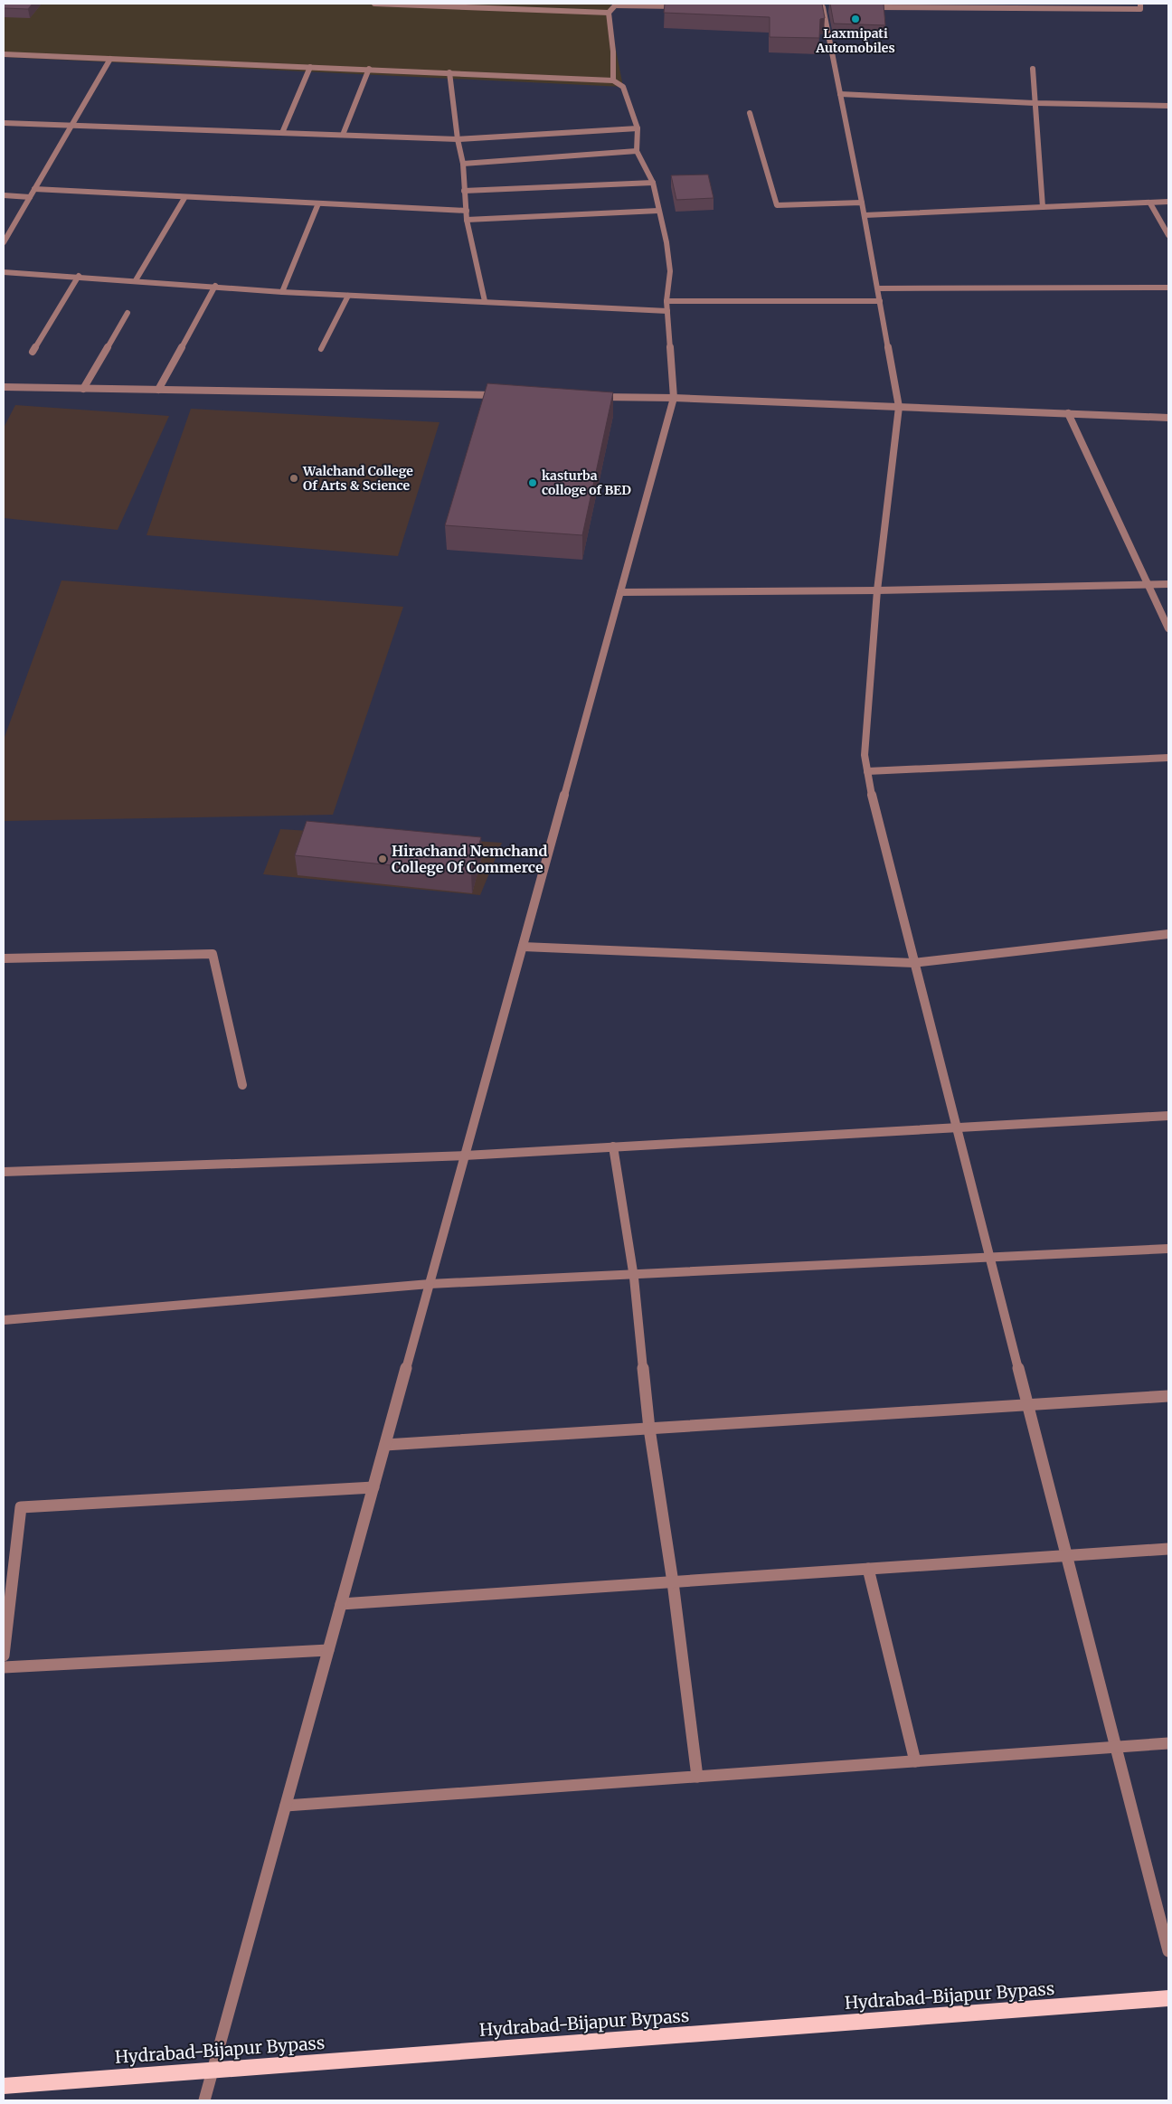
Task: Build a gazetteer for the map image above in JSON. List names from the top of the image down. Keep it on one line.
{"streets":{"main road":["Hydrabad-Bijapur Bypass"]},"places":["Laxmipati Automobiles","Walchand College Of Arts & Science","kasturba colloge of BED","Hirachand Nemchand College Of Commerce"]}
